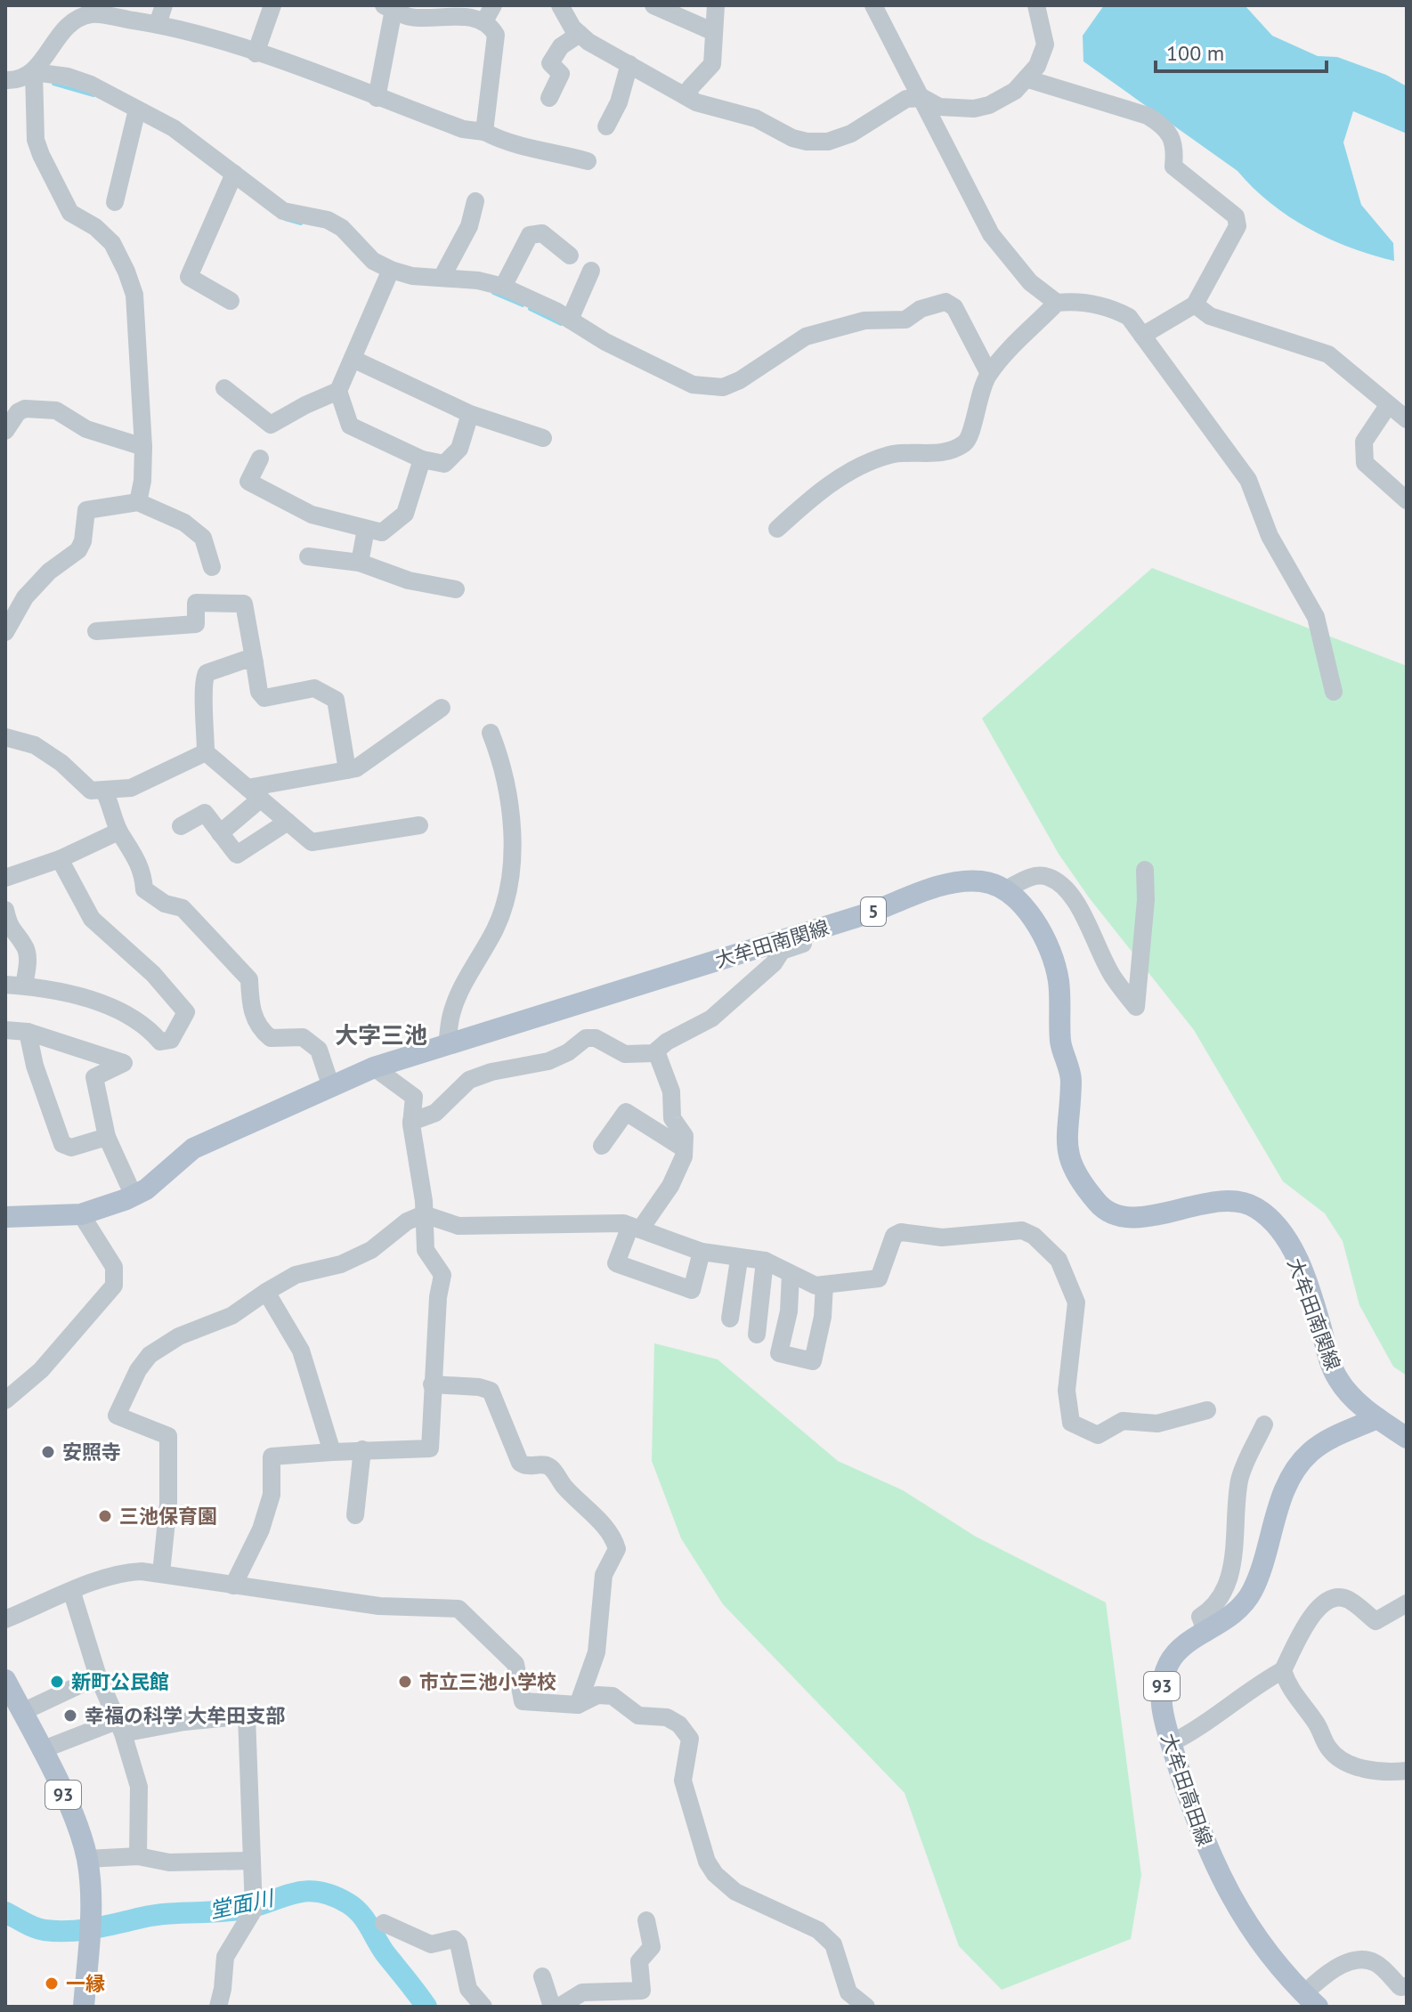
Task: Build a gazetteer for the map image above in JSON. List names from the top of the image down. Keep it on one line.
{"streets":{"main road":["5","大牟田南関線","93","大牟田高田線"]},"crossings":[["大牟田南関線","大牟田高田線"]],"districts":["大字三池"],"water":["堂面川"],"places":["安照寺","三池保育園","新町公民館","市立三池小学校","幸福の科学 大牟田支部","一縁"],"scale_bar":"100 m"}
